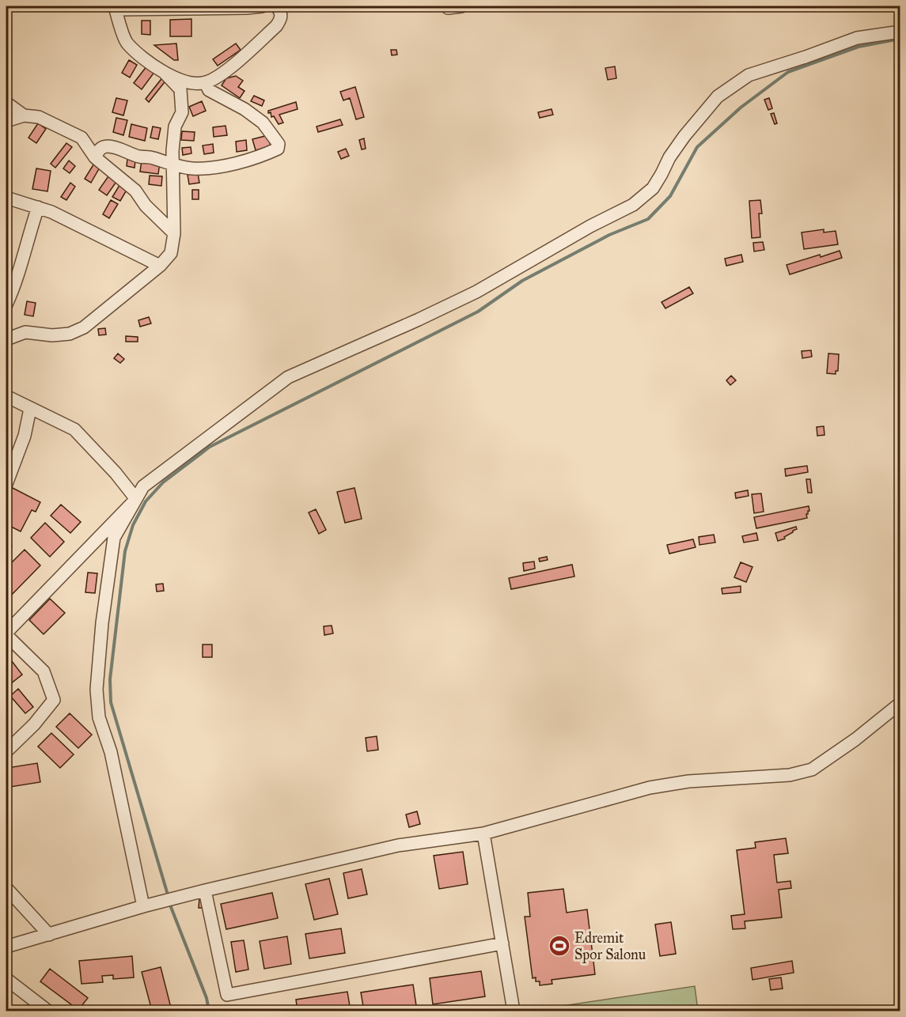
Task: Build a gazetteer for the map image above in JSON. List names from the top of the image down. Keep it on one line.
{"places":{"sports":["Edremit Spor Salonu"]}}
